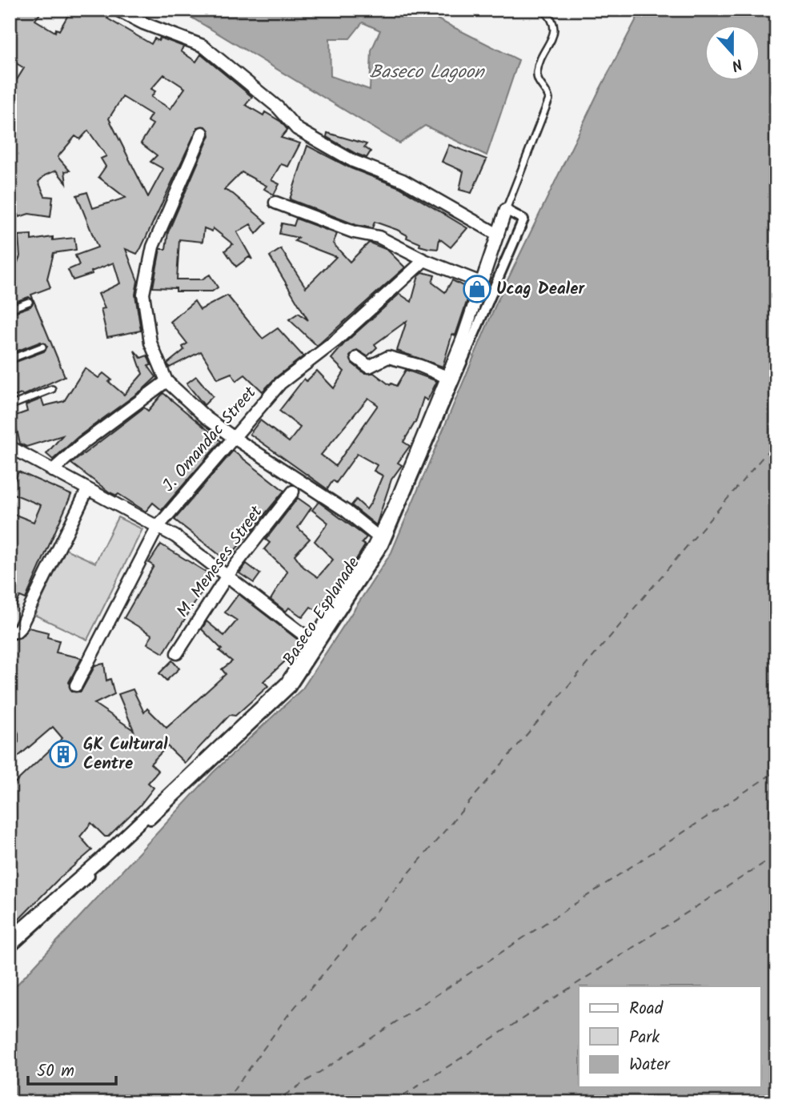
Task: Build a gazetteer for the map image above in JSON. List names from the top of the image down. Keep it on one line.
{"streets":{"street":["J. Omandac Street","M. Meneses Street","Baseco Esplanade"]},"water":["Baseco Lagoon"],"places":{"shop":["Ucag Dealer"],"building":["GK Cultural Centre"]},"legend":["Road","Park","Water"],"scale_bar":"50 m","north":"bottom"}
